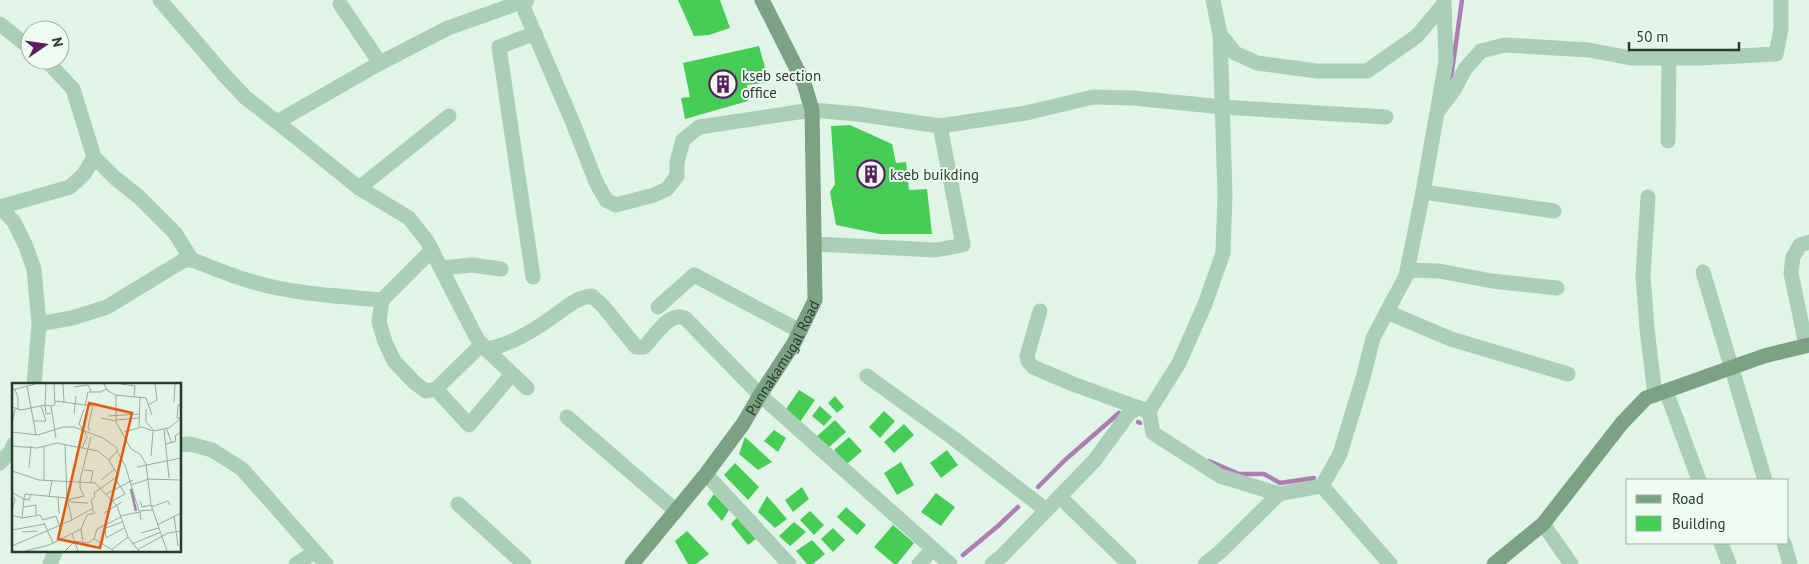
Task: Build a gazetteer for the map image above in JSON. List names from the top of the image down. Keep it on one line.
{"streets":{"street":["Punnakamugal Road"]},"places":{"building":["kseb section office","kseb buikding"]},"legend":["Road","Building"],"scale_bar":"50 m","north":"right"}
